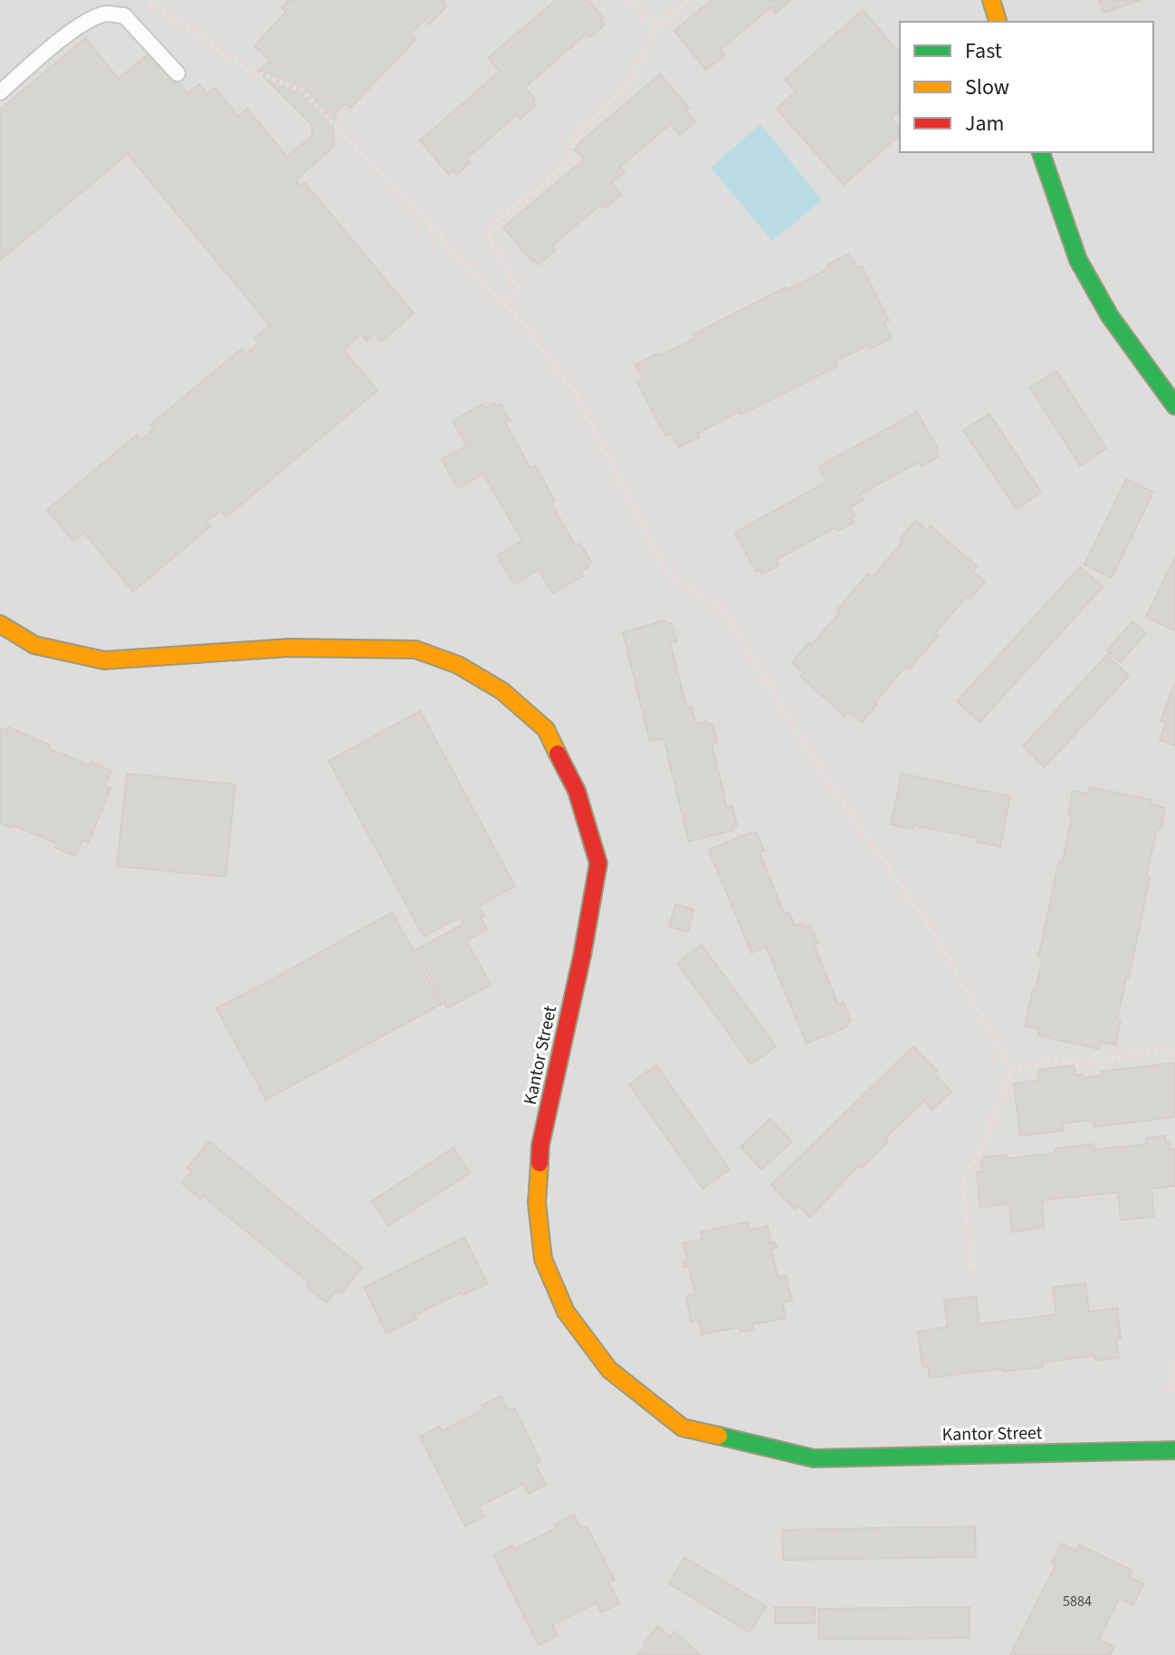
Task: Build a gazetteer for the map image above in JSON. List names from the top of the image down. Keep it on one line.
{"streets":{"street":["Kantor Street"]},"house_numbers":["5884"],"legend":["Fast","Slow","Jam"]}
